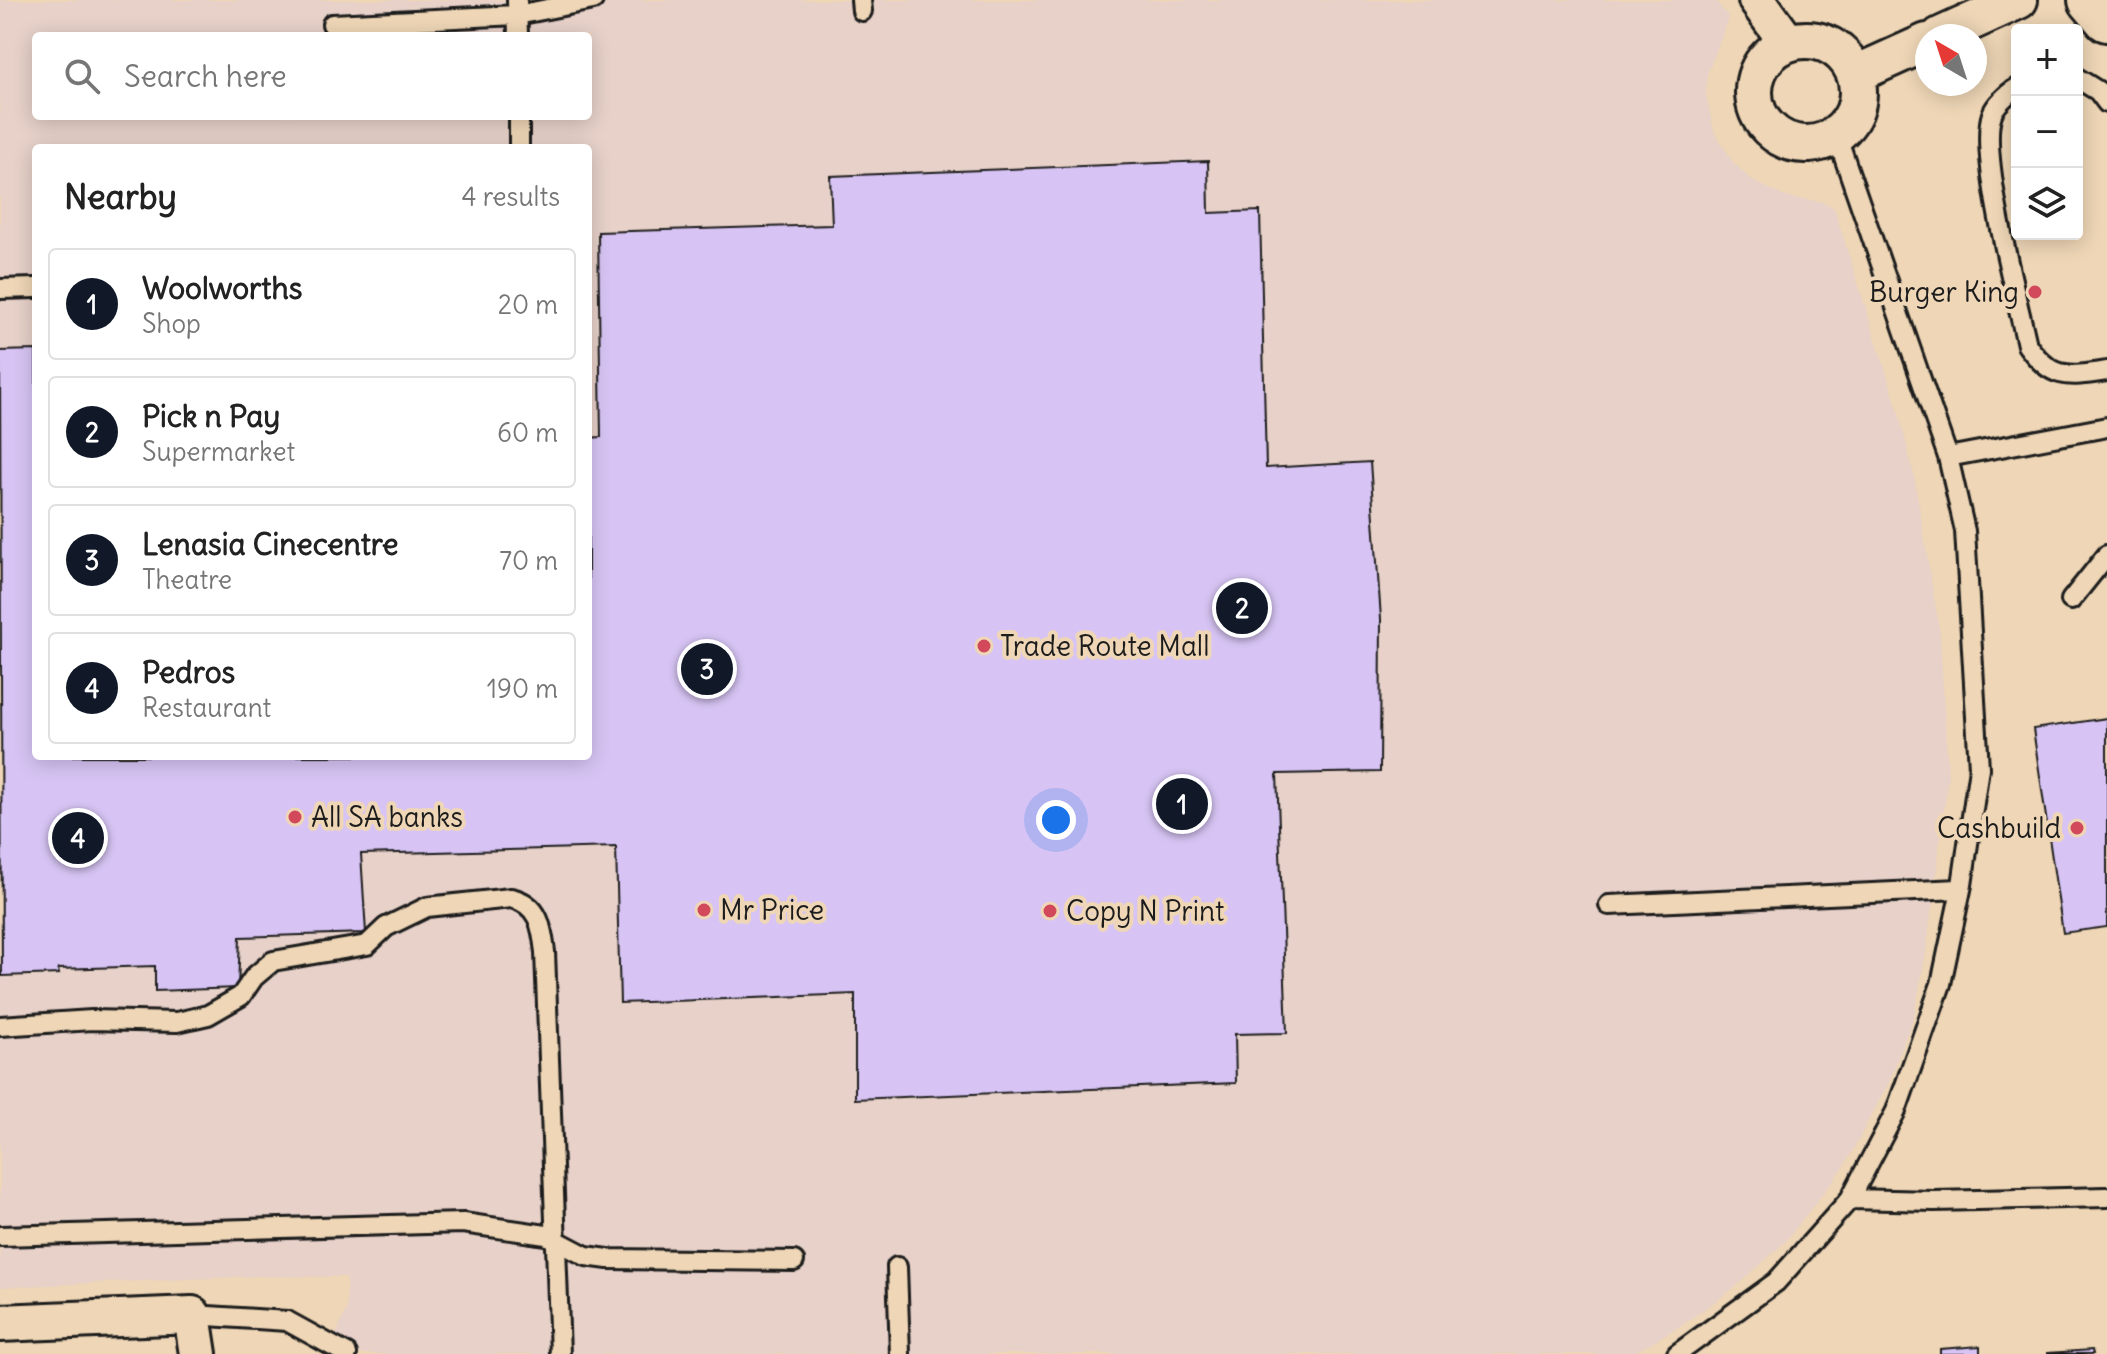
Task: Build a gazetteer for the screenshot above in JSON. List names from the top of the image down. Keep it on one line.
{"places":["Burger King","Trade Route Mall","All SA banks","Cashbuild","Mr Price","Copy N Print"],"north":"top left","page":{"map_buttons":["+","−"],"search":"Search here","heading":["Nearby","4 results"],"list":[{"mark":"1","name":"Woolworths","note":"Shop","value":"20 m"},{"mark":"2","name":"Pick n Pay","note":"Supermarket","value":"60 m"},{"mark":"3","name":"Lenasia Cinecentre","note":"Theatre","value":"70 m"},{"mark":"4","name":"Pedros","note":"Restaurant","value":"190 m"}],"pins":["2","3","1","4"]}}
